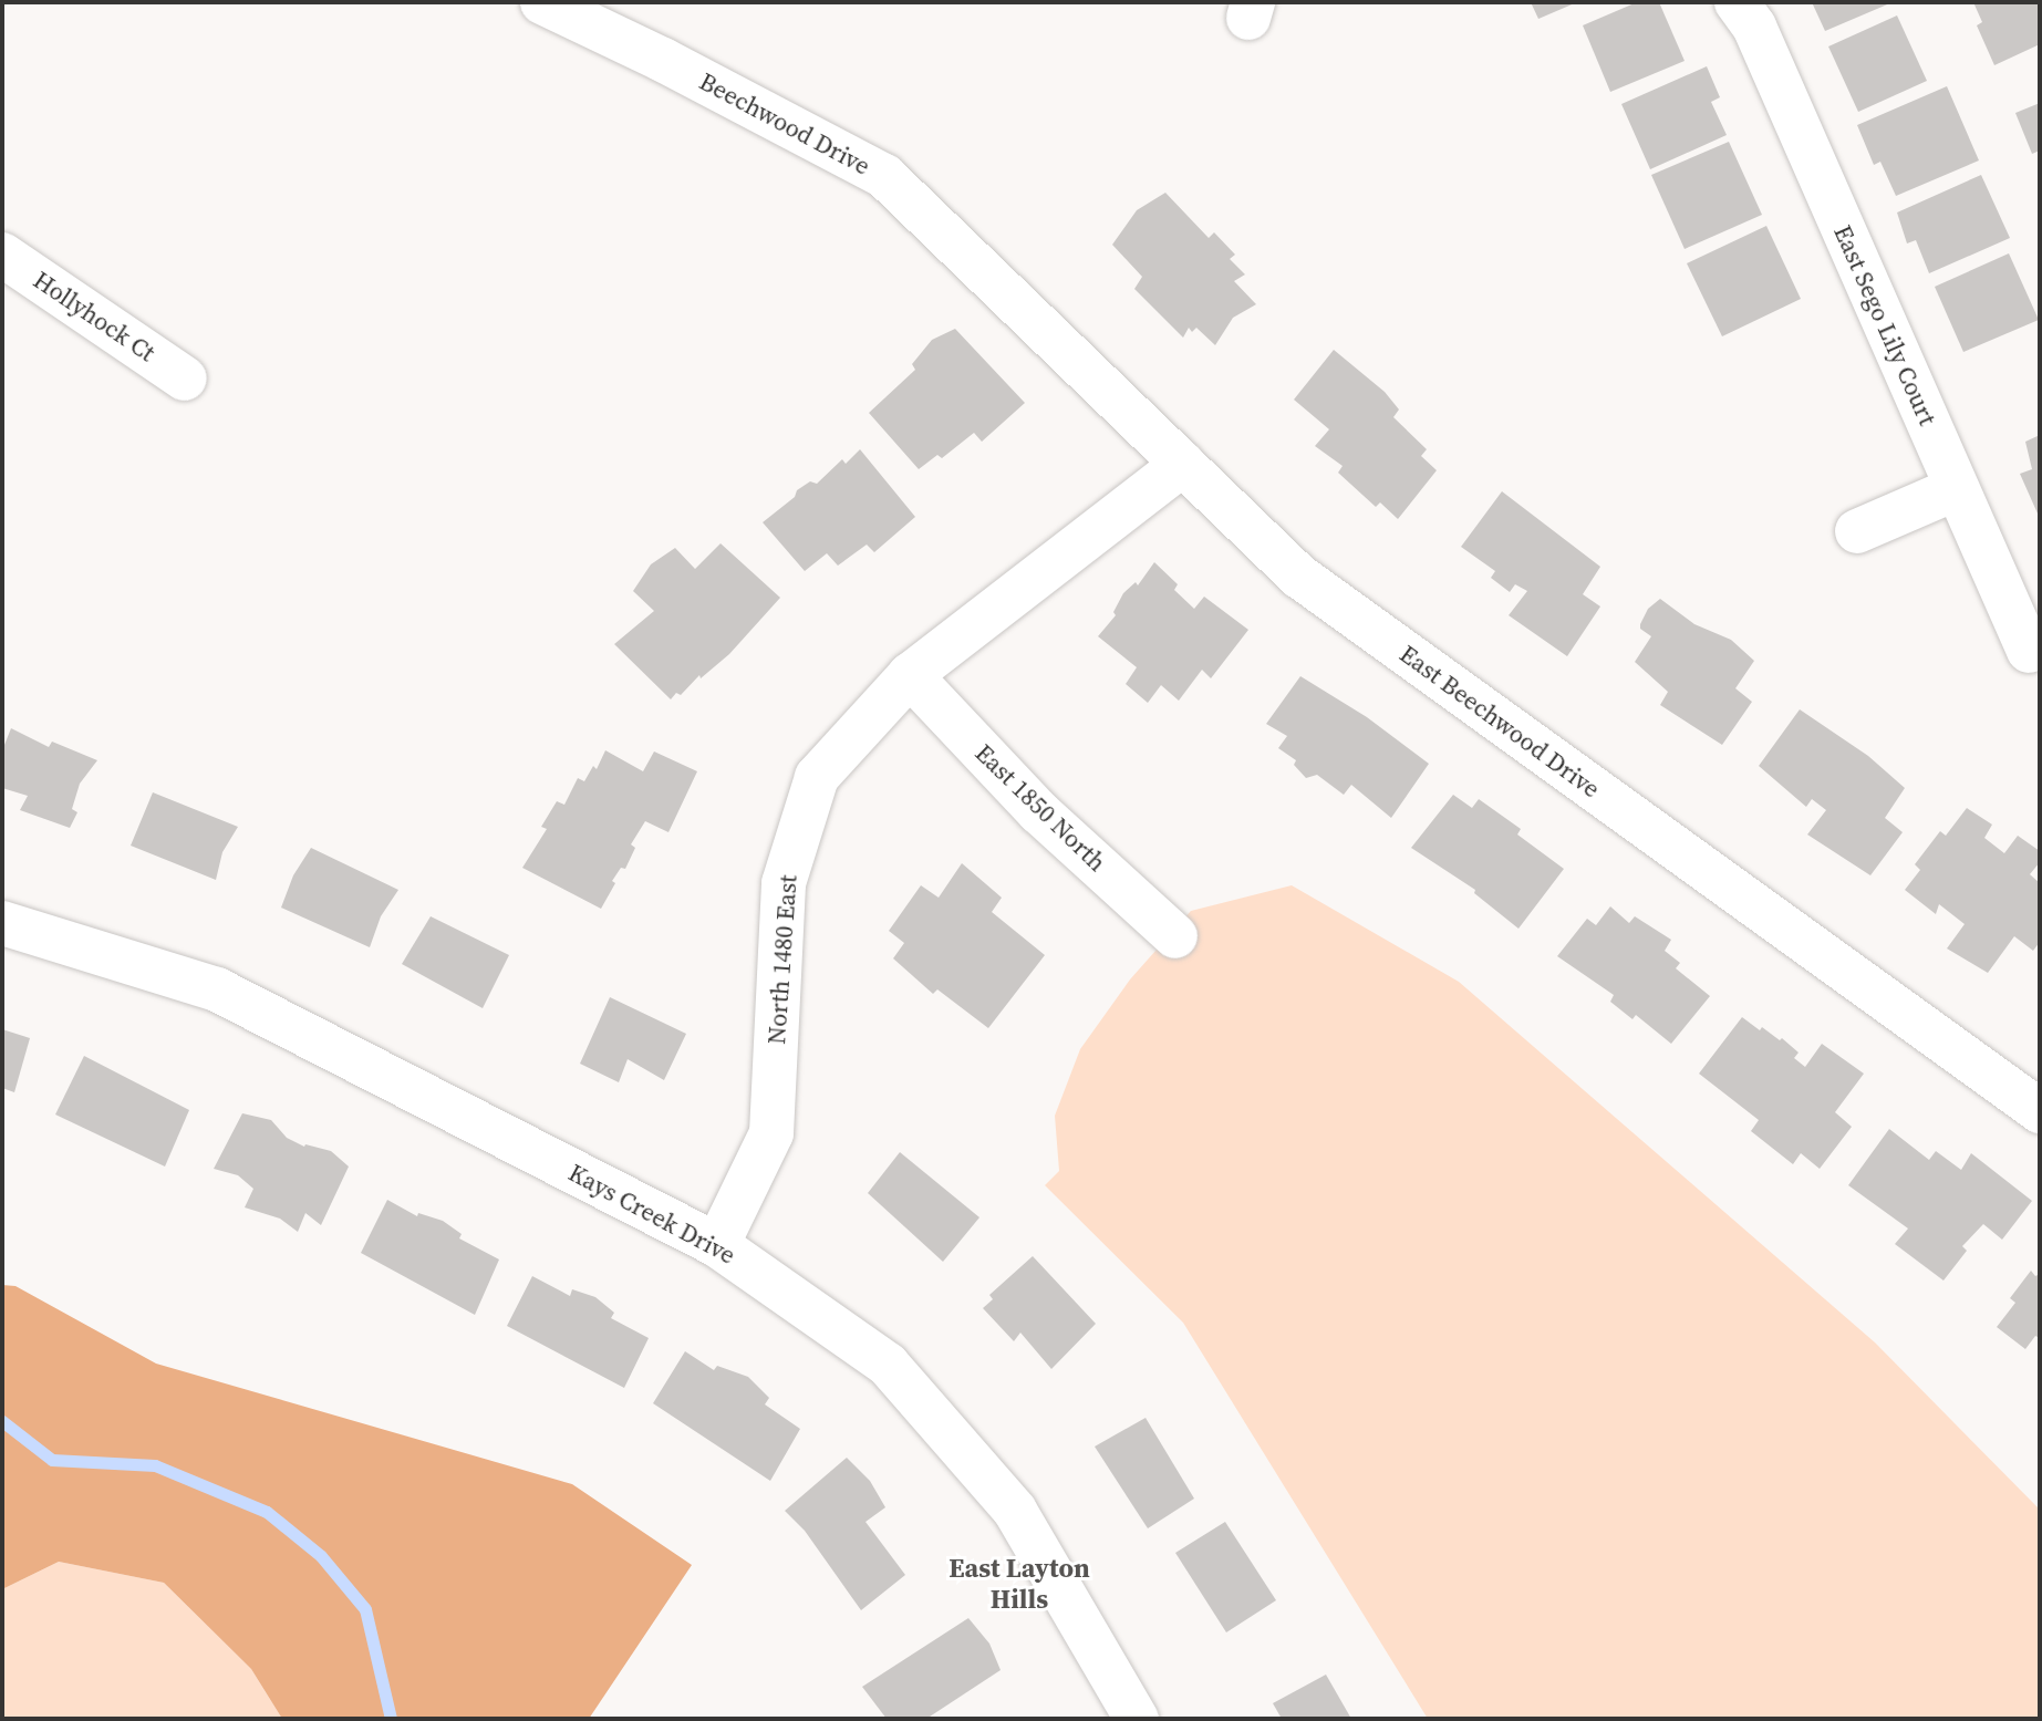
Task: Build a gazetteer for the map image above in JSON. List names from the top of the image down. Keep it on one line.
{"streets":{"street":["Beechwood Drive","Hollyhock Ct","East Sego Lily Court","East Beechwood Drive","East 1850 North","North 1480 East","Kays Creek Drive"]},"crossings":[["Beechwood Drive","East Beechwood Drive"],["East Beechwood Drive","North 1480 East"],["East 1850 North","North 1480 East"],["North 1480 East","Kays Creek Drive"]],"districts":["East Layton Hills"]}
